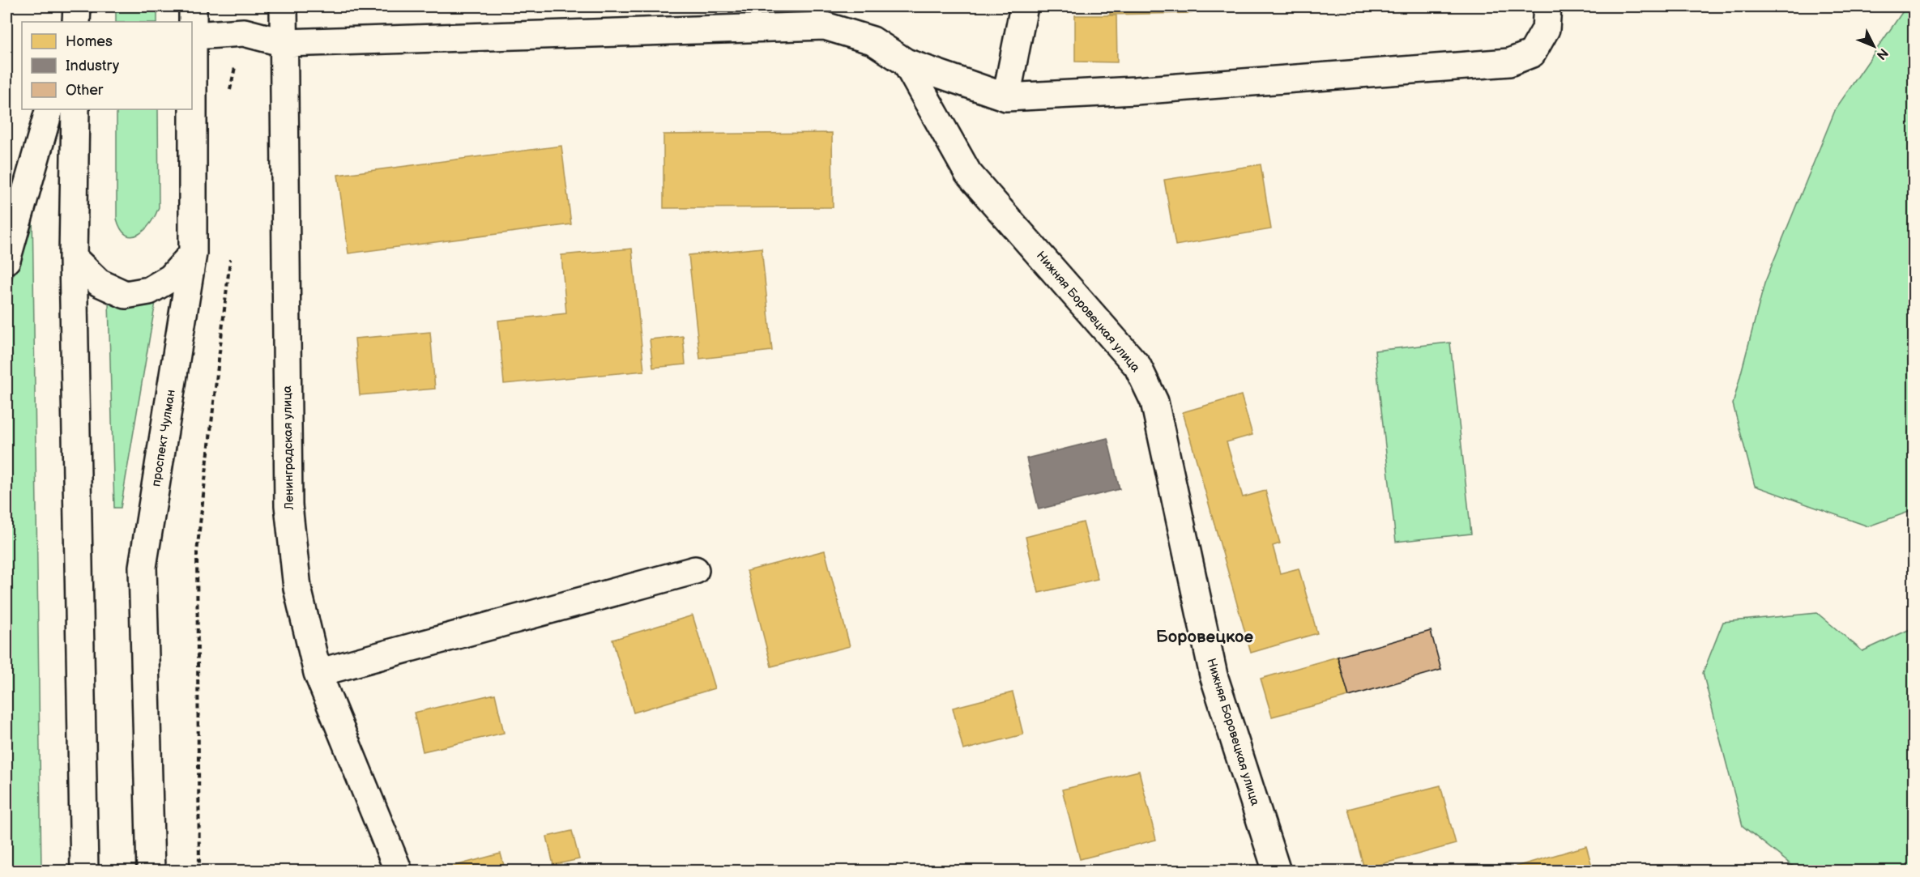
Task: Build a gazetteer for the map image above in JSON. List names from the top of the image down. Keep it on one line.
{"streets":{"street":["Нижняя Боровецкая улица","проспект Чулман","Ленинградская улица"]},"districts":["Боровецкое"],"legend":["Homes","Industry","Other"],"north":"bottom right"}
